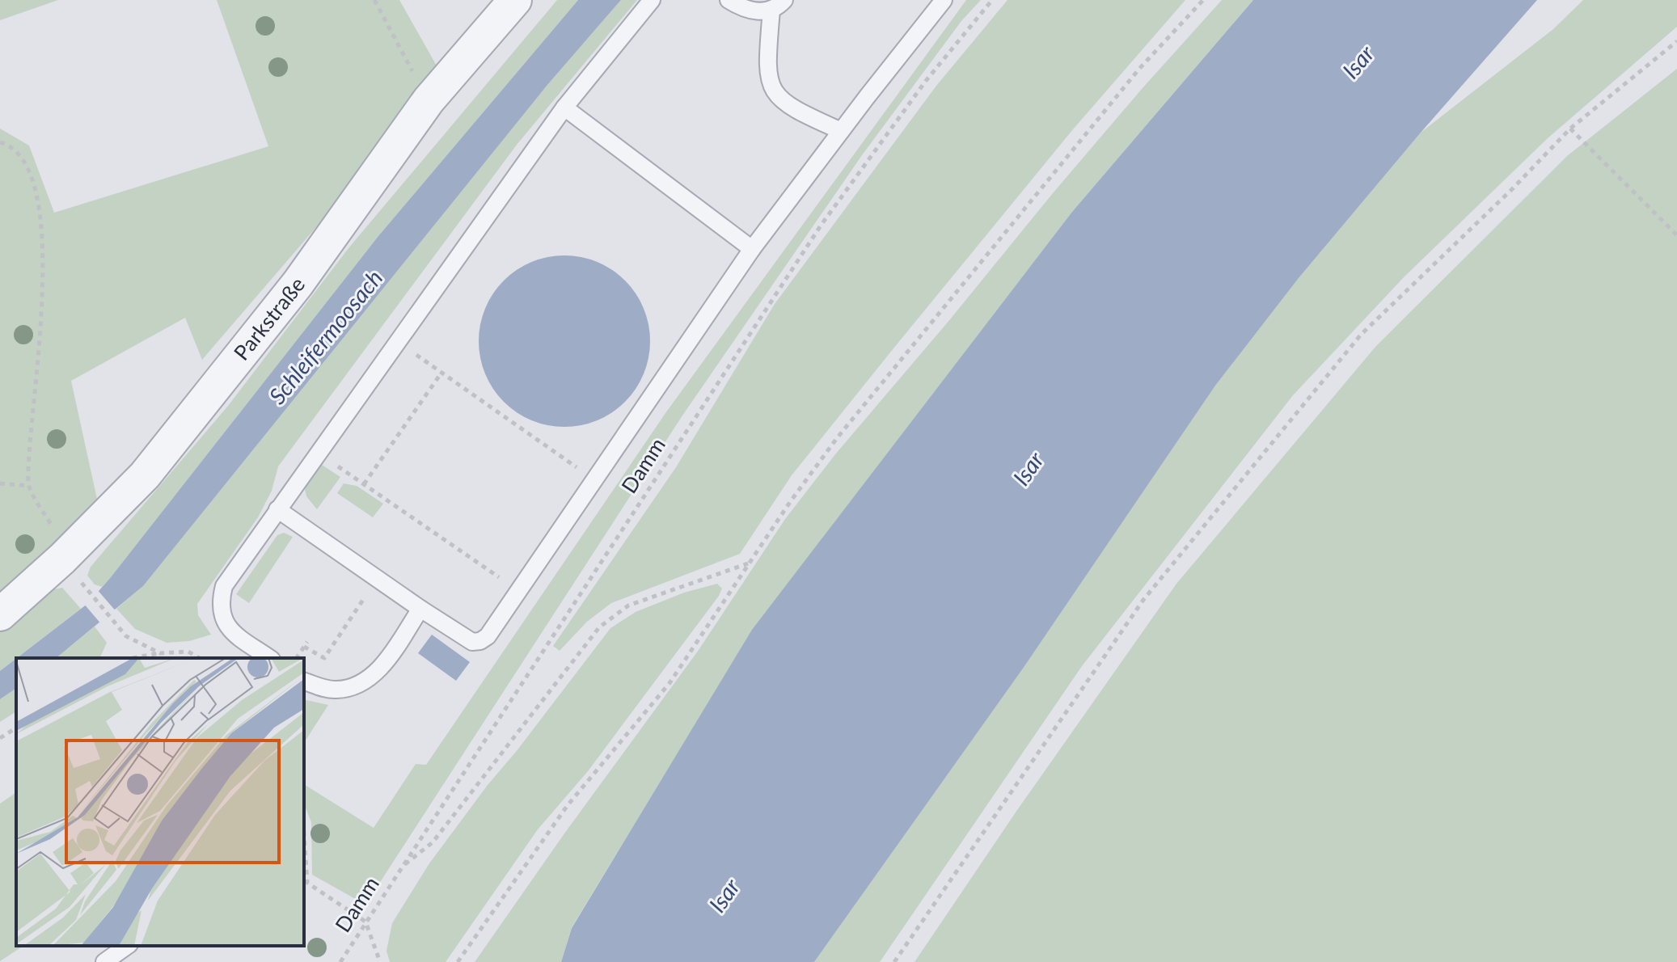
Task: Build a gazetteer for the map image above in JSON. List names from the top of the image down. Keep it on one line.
{"streets":{"street":["Parkstraße"],"path":["Damm"]},"water":["Isar","Schleifermoosach"]}
